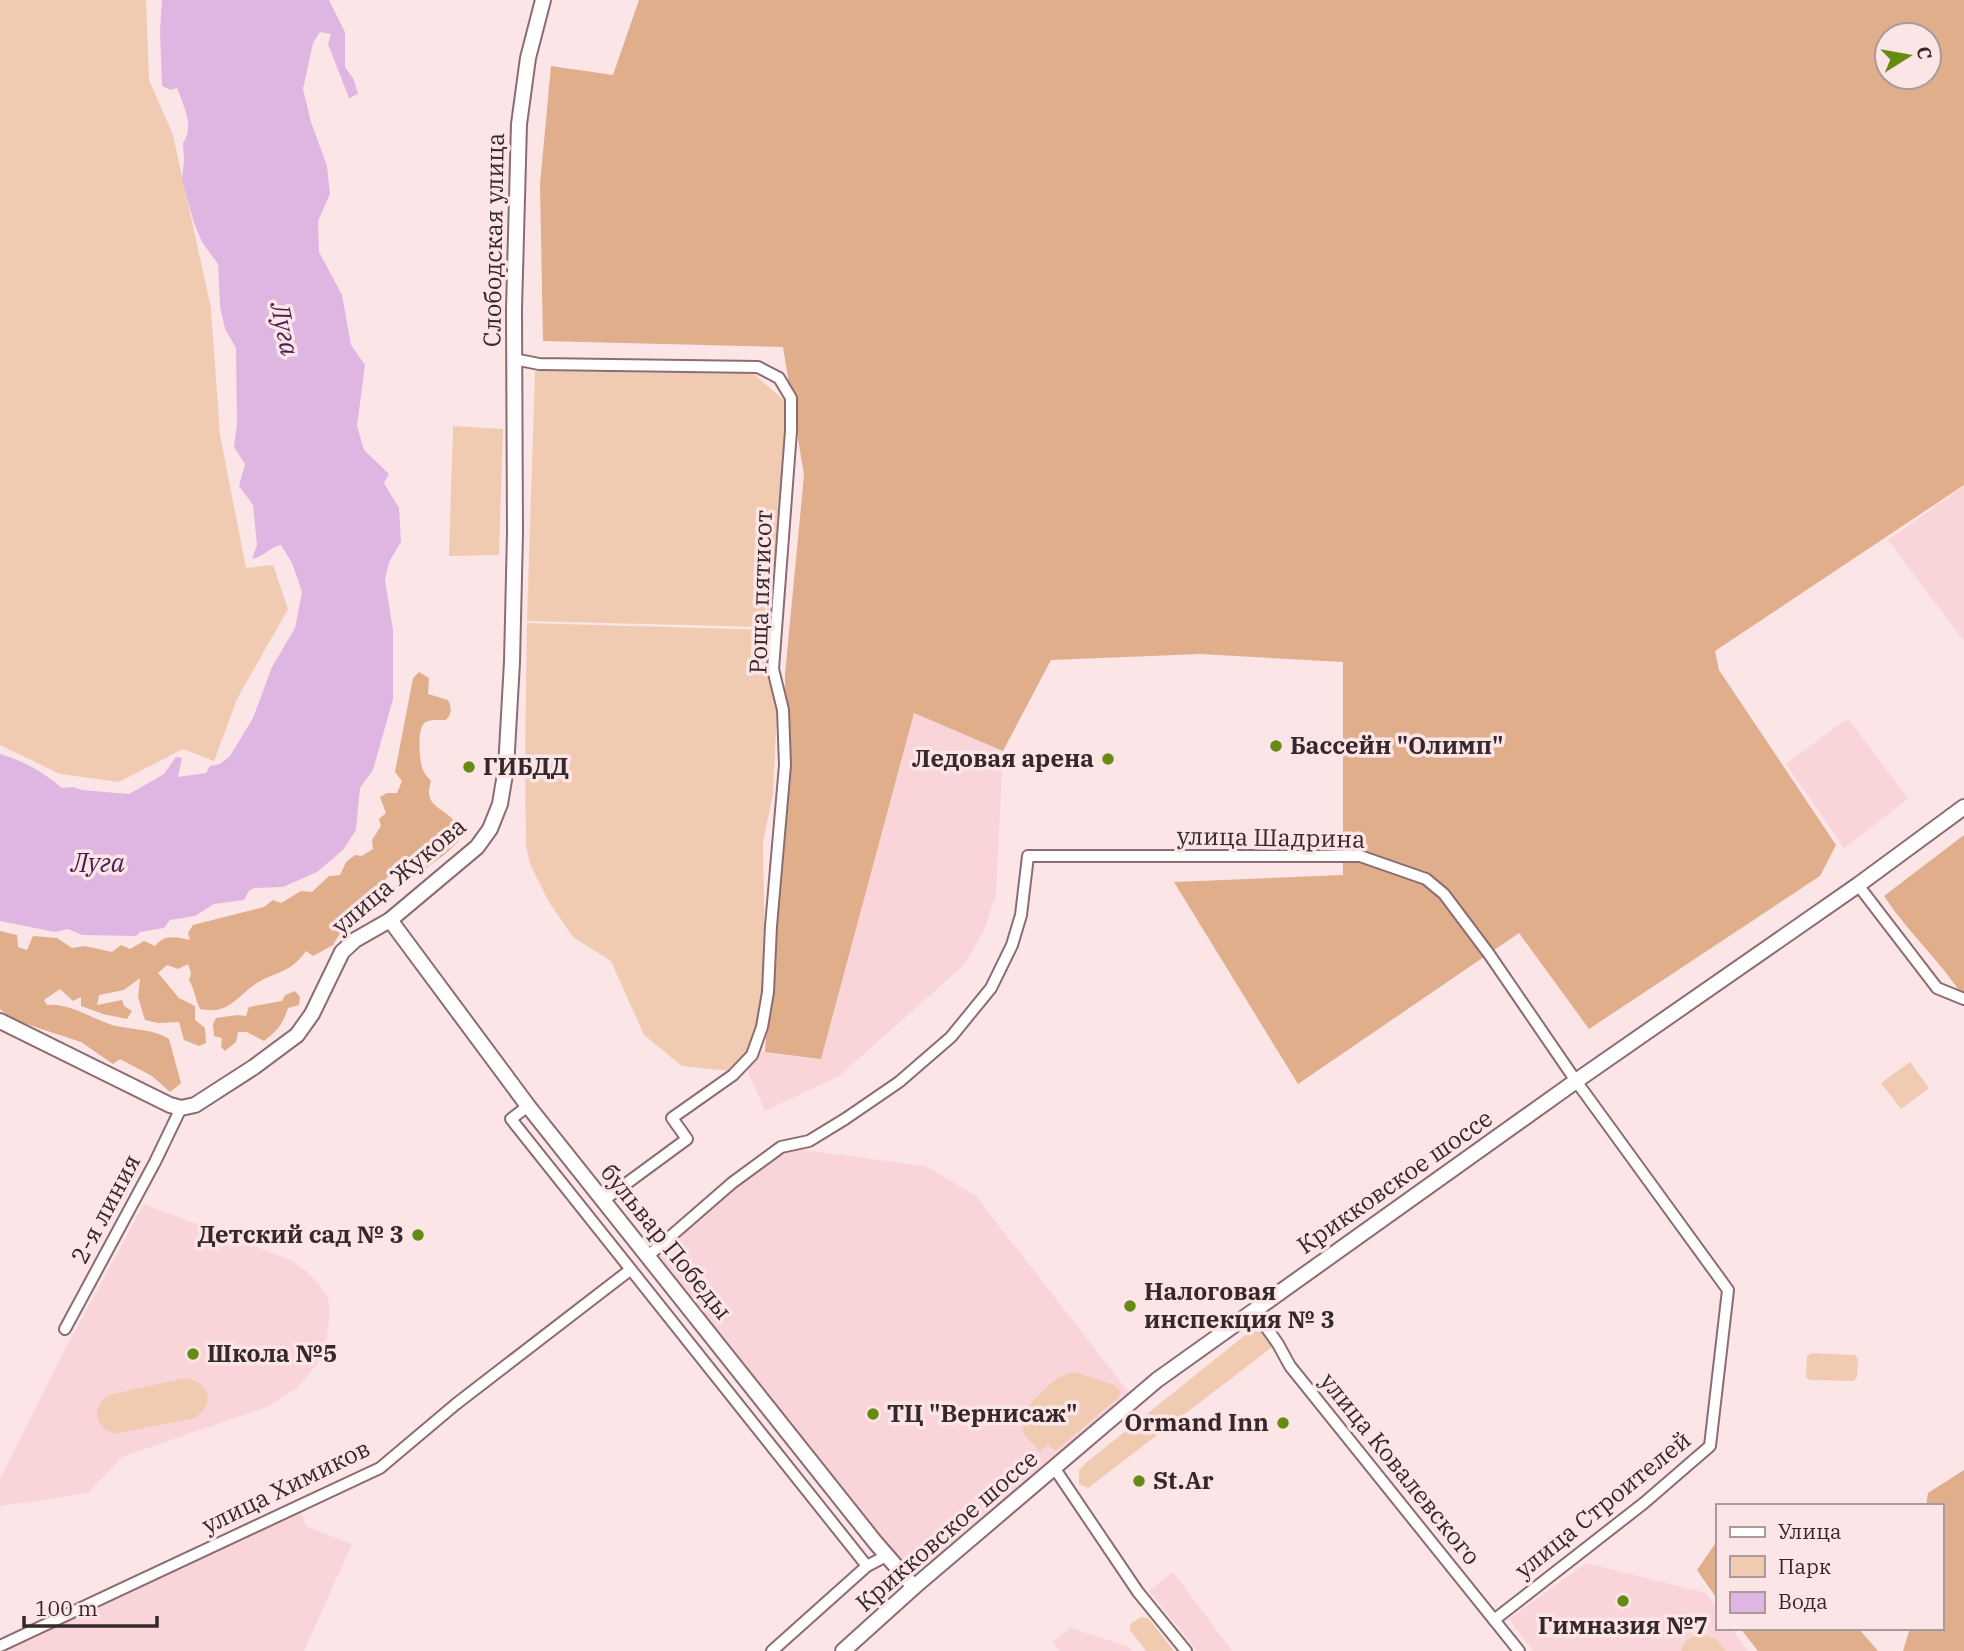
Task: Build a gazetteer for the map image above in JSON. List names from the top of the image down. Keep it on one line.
{"streets":{"street":["Слободская улица","Роща пятисот","улица Шадрина","улица Жукова","Крикковское шоссе","2-я линия","бульвар Победы","улица Ковалевского","улица Химиков","улица Строителей"]},"crossings":[["Слободская улица","Роща пятисот"],["Слободская улица","улица Жукова"],["Роща пятисот","бульвар Победы"],["улица Шадрина","Крикковское шоссе"],["улица Шадрина","бульвар Победы"],["улица Шадрина","улица Строителей"],["улица Жукова","2-я линия"],["улица Жукова","бульвар Победы"],["Крикковское шоссе","бульвар Победы"],["Крикковское шоссе","улица Ковалевского"],["Крикковское шоссе","улица Строителей"],["улица Ковалевского","улица Строителей"]],"water":["Луга"],"places":["Бассейн \"Олимп\"","Ледовая арена","ГИБДД","Детский сад № 3","Налоговая инспекция № 3","Школа №5","ТЦ \"Вернисаж\"","Ormand Inn","St.Ar","Гимназия №7"],"legend":["Улица","Парк","Вода"],"scale_bar":"100 m","north":"right"}
